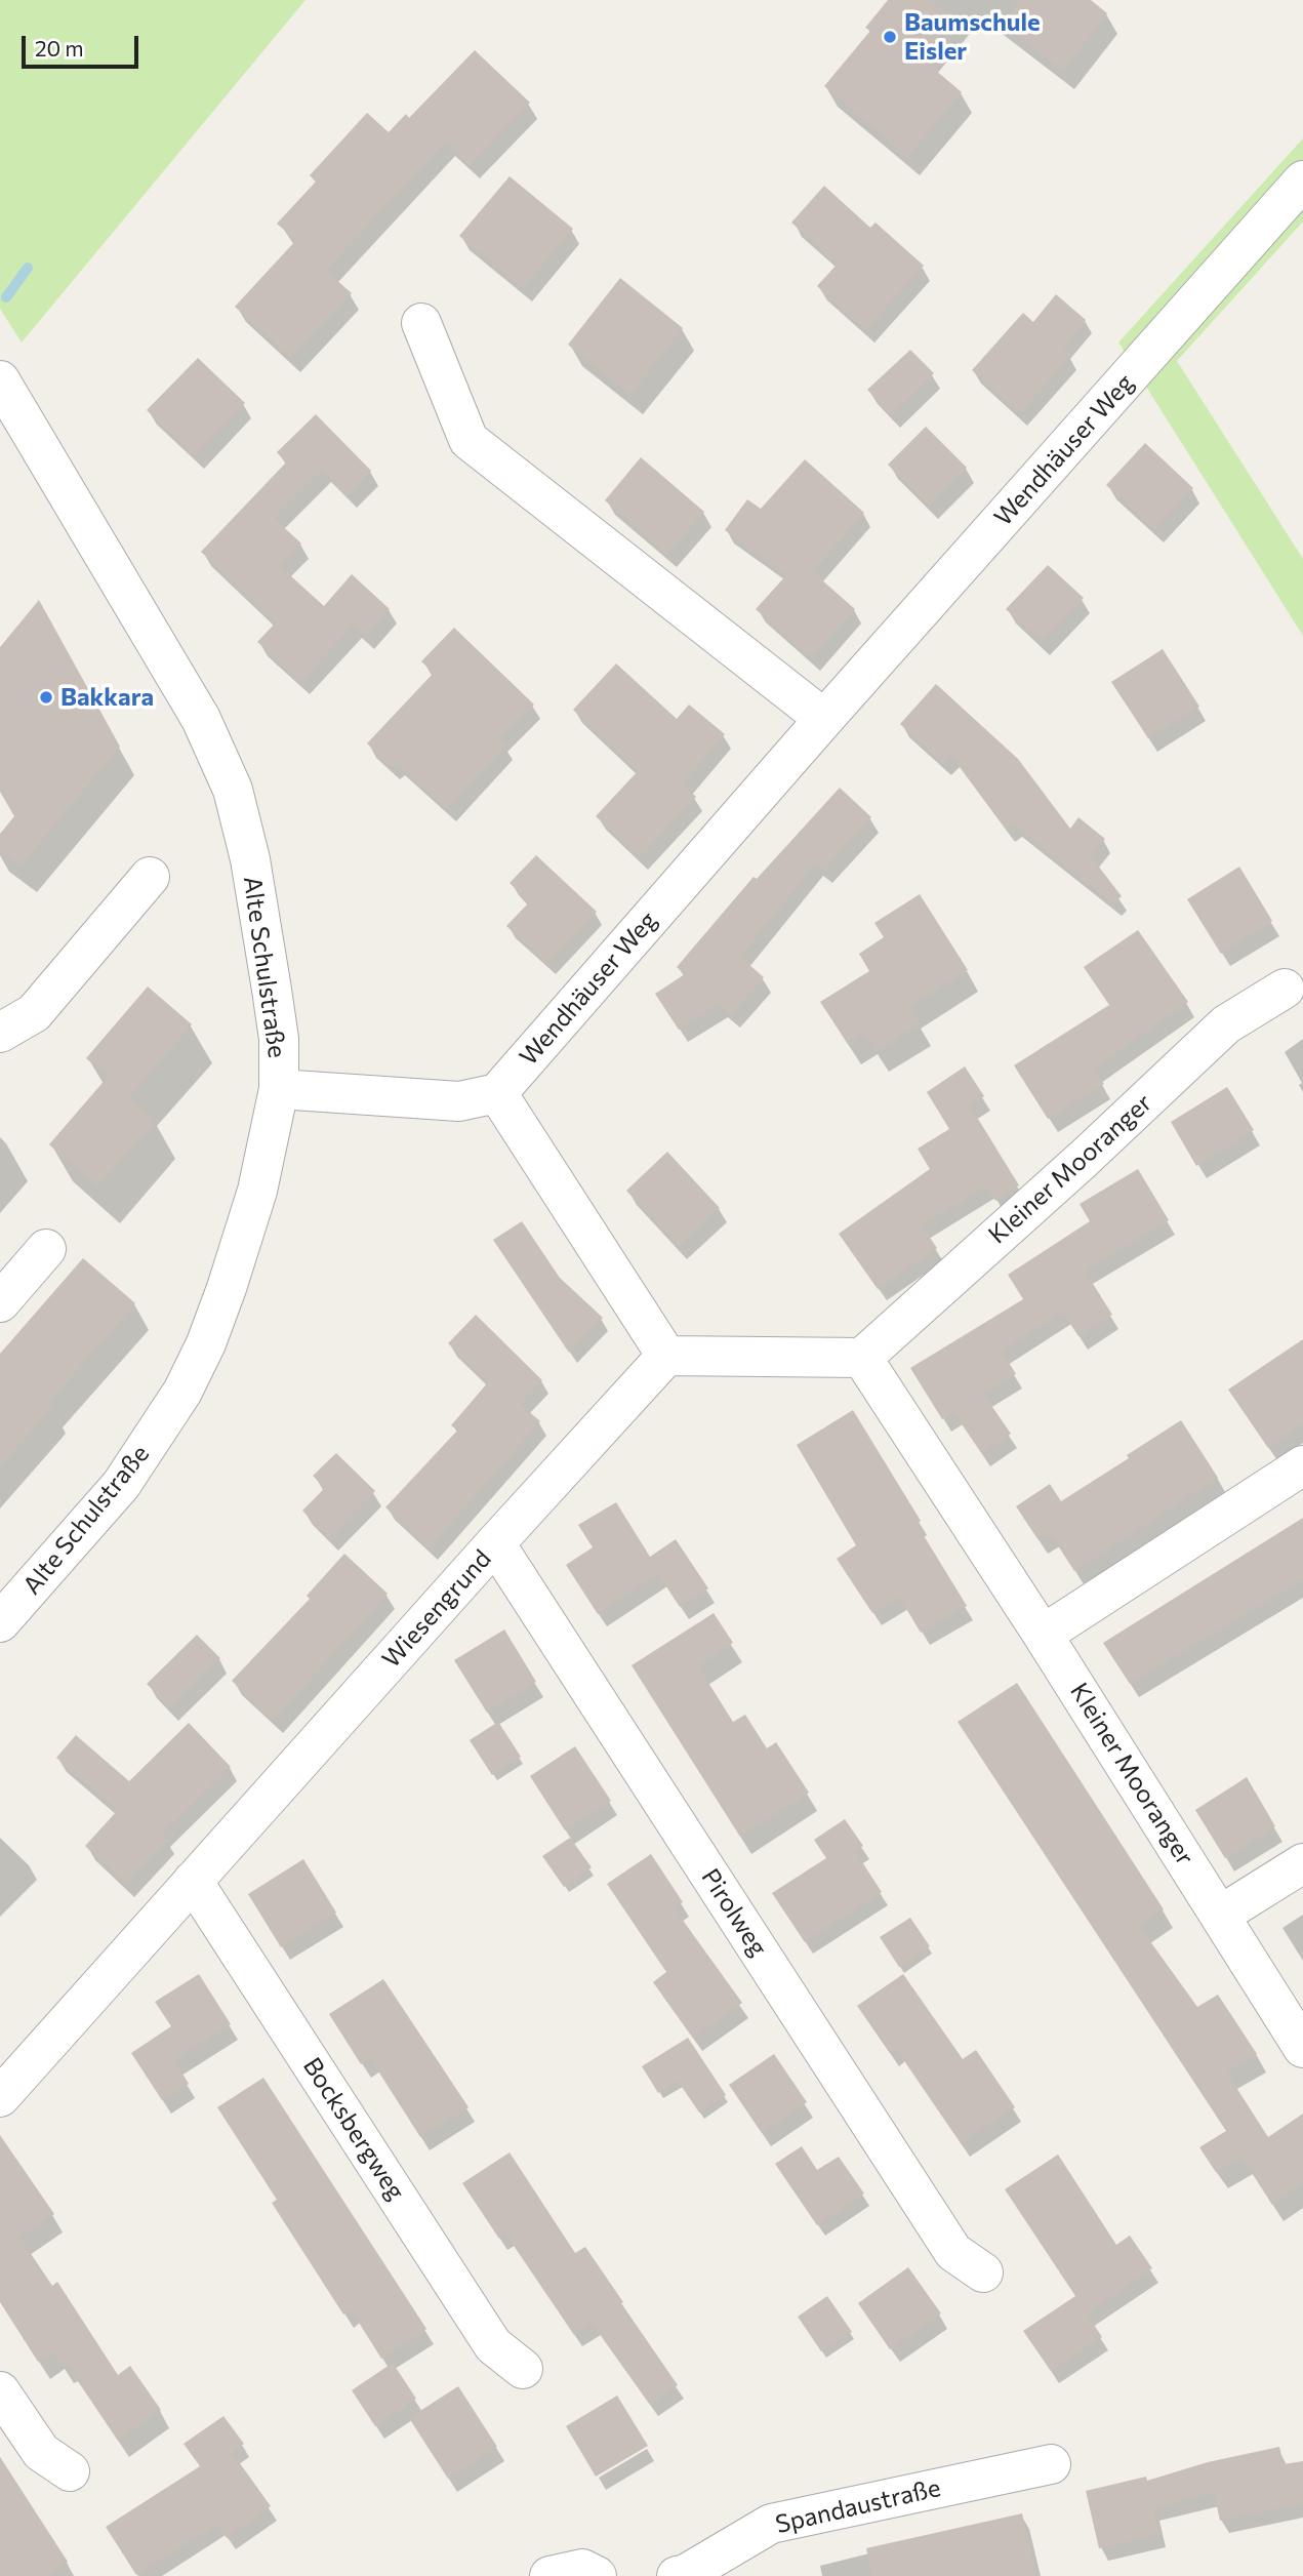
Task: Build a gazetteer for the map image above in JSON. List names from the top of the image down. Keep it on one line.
{"streets":{"street":["Wendhäuser Weg","Alte Schulstraße","Kleiner Mooranger","Wiesengrund","Pirolweg","Bocksbergweg","Spandaustraße"]},"crossings":[["Wiesengrund","Pirolweg"],["Wiesengrund","Bocksbergweg"]],"places":["Baumschule Eisler","Bakkara"],"scale_bar":"20 m"}
